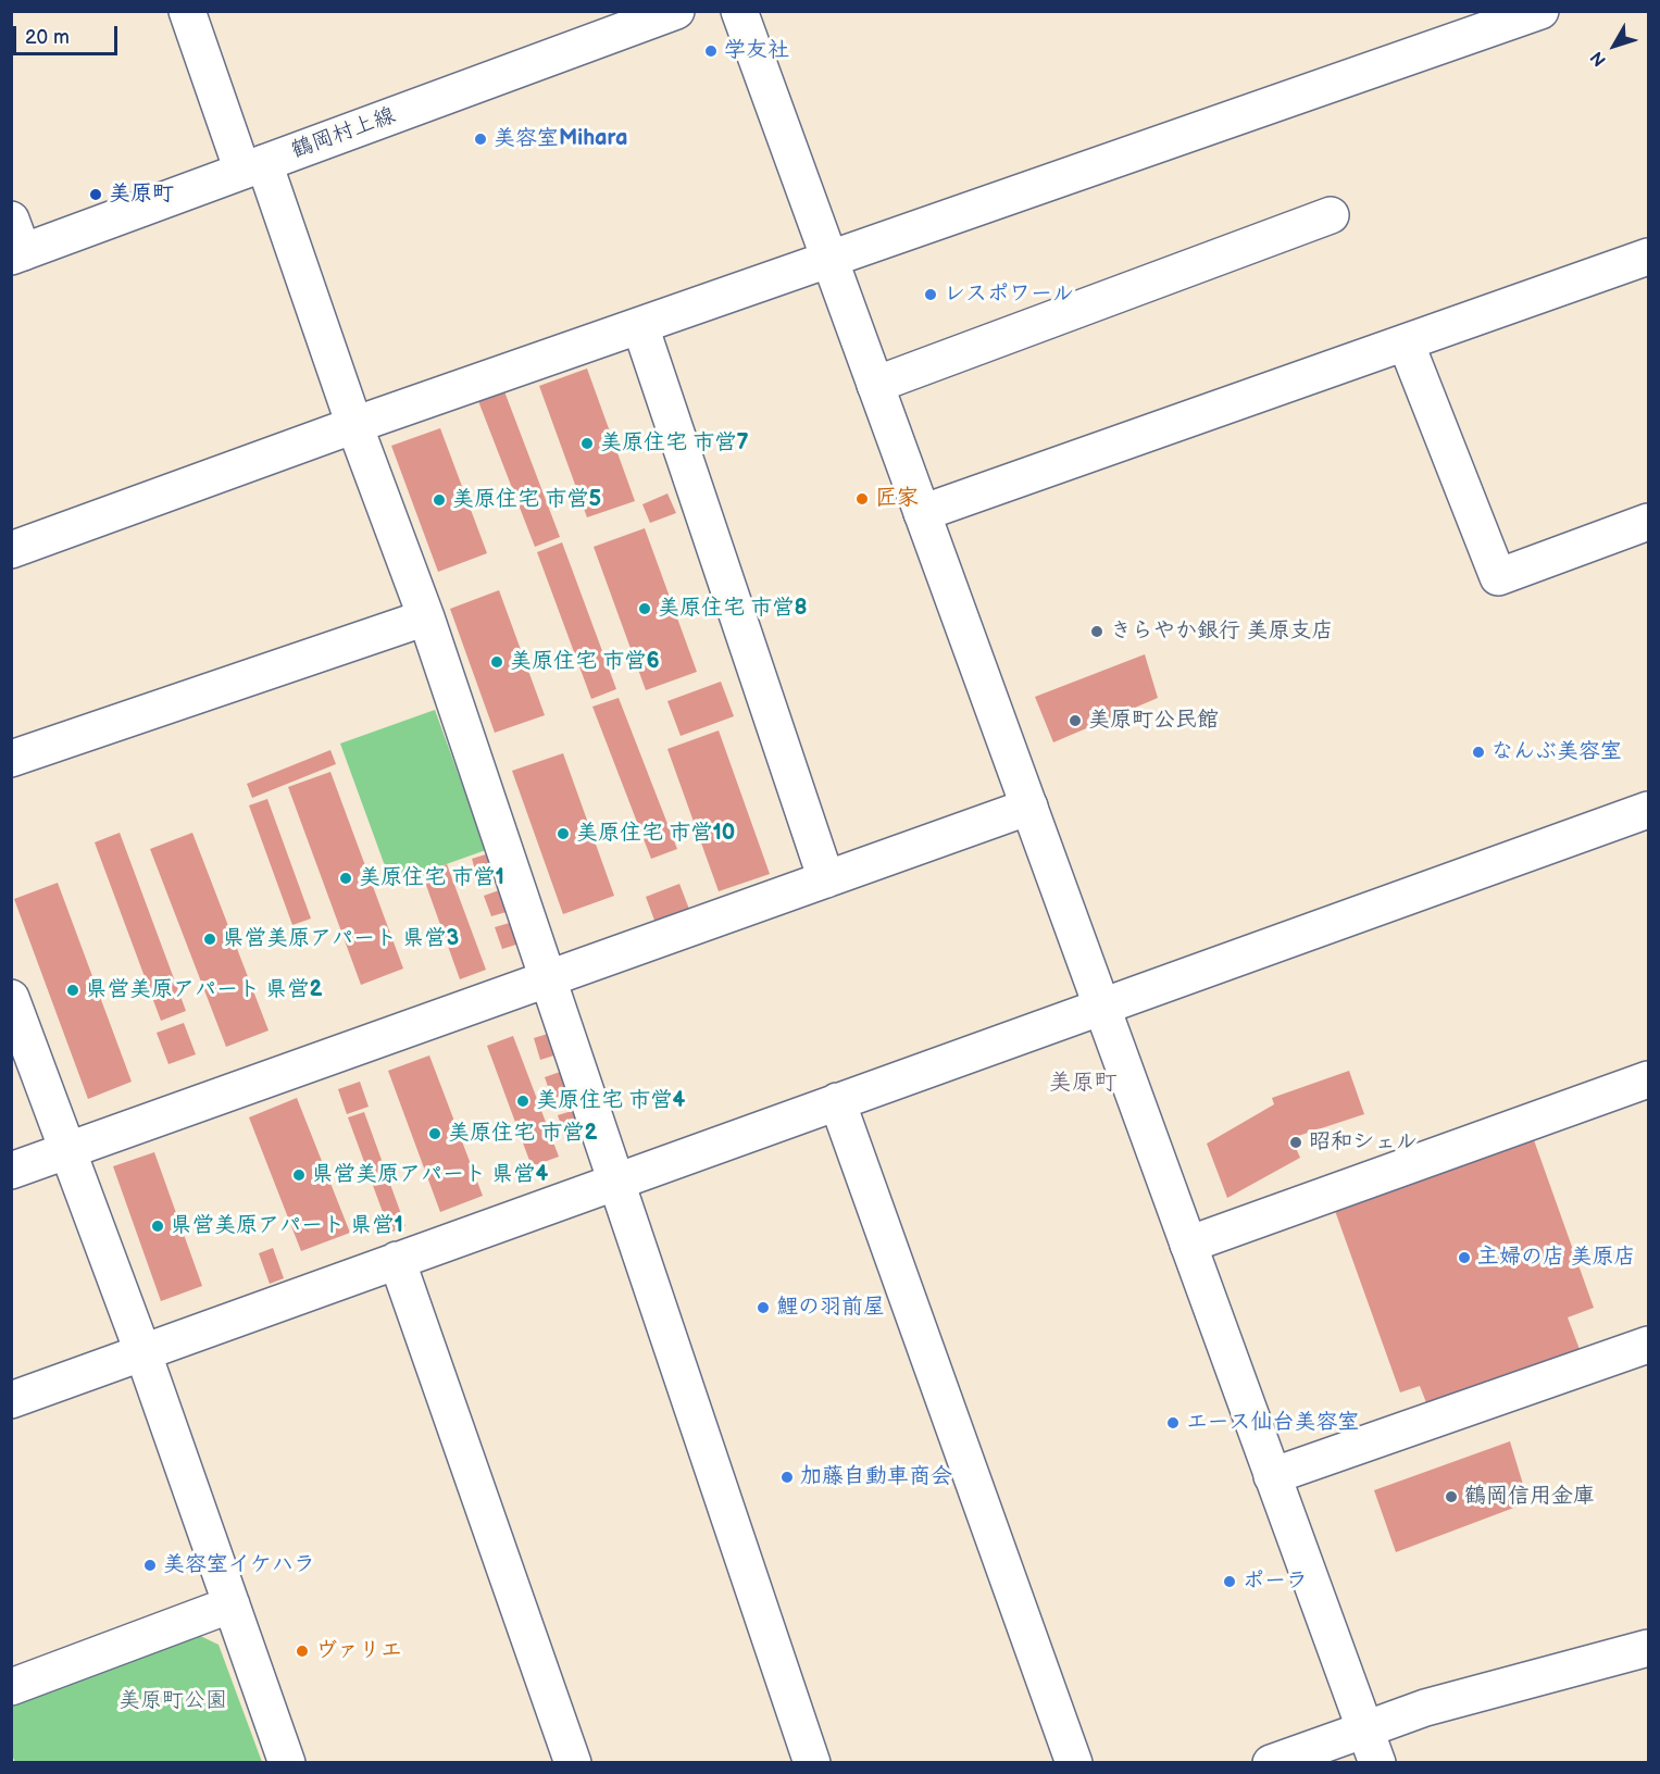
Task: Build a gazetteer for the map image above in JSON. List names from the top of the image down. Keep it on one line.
{"streets":{"street":["鶴岡村上線"]},"districts":["美原町"],"parks":["美原町公園"],"places":["学友社","美容室Mihara","美原町","レスポワール","美原住宅 市営7","匠家","美原住宅 市営5","美原住宅 市営8","きらやか銀行 美原支店","美原住宅 市営6","美原町公民館","なんぶ美容室","美原住宅 市営10","美原住宅 市営1","県営美原アパート 県営3","県営美原アパート 県営2","美原住宅 市営4","美原住宅 市営2","昭和シェル","県営美原アパート 県営4","県営美原アパート 県営1","主婦の店 美原店","鯉の羽前屋","エース仙台美容室","加藤自動車商会","鶴岡信用金庫","美容室イケハラ","ポーラ","ヴァリエ"],"scale_bar":"20 m","north":"bottom left"}
